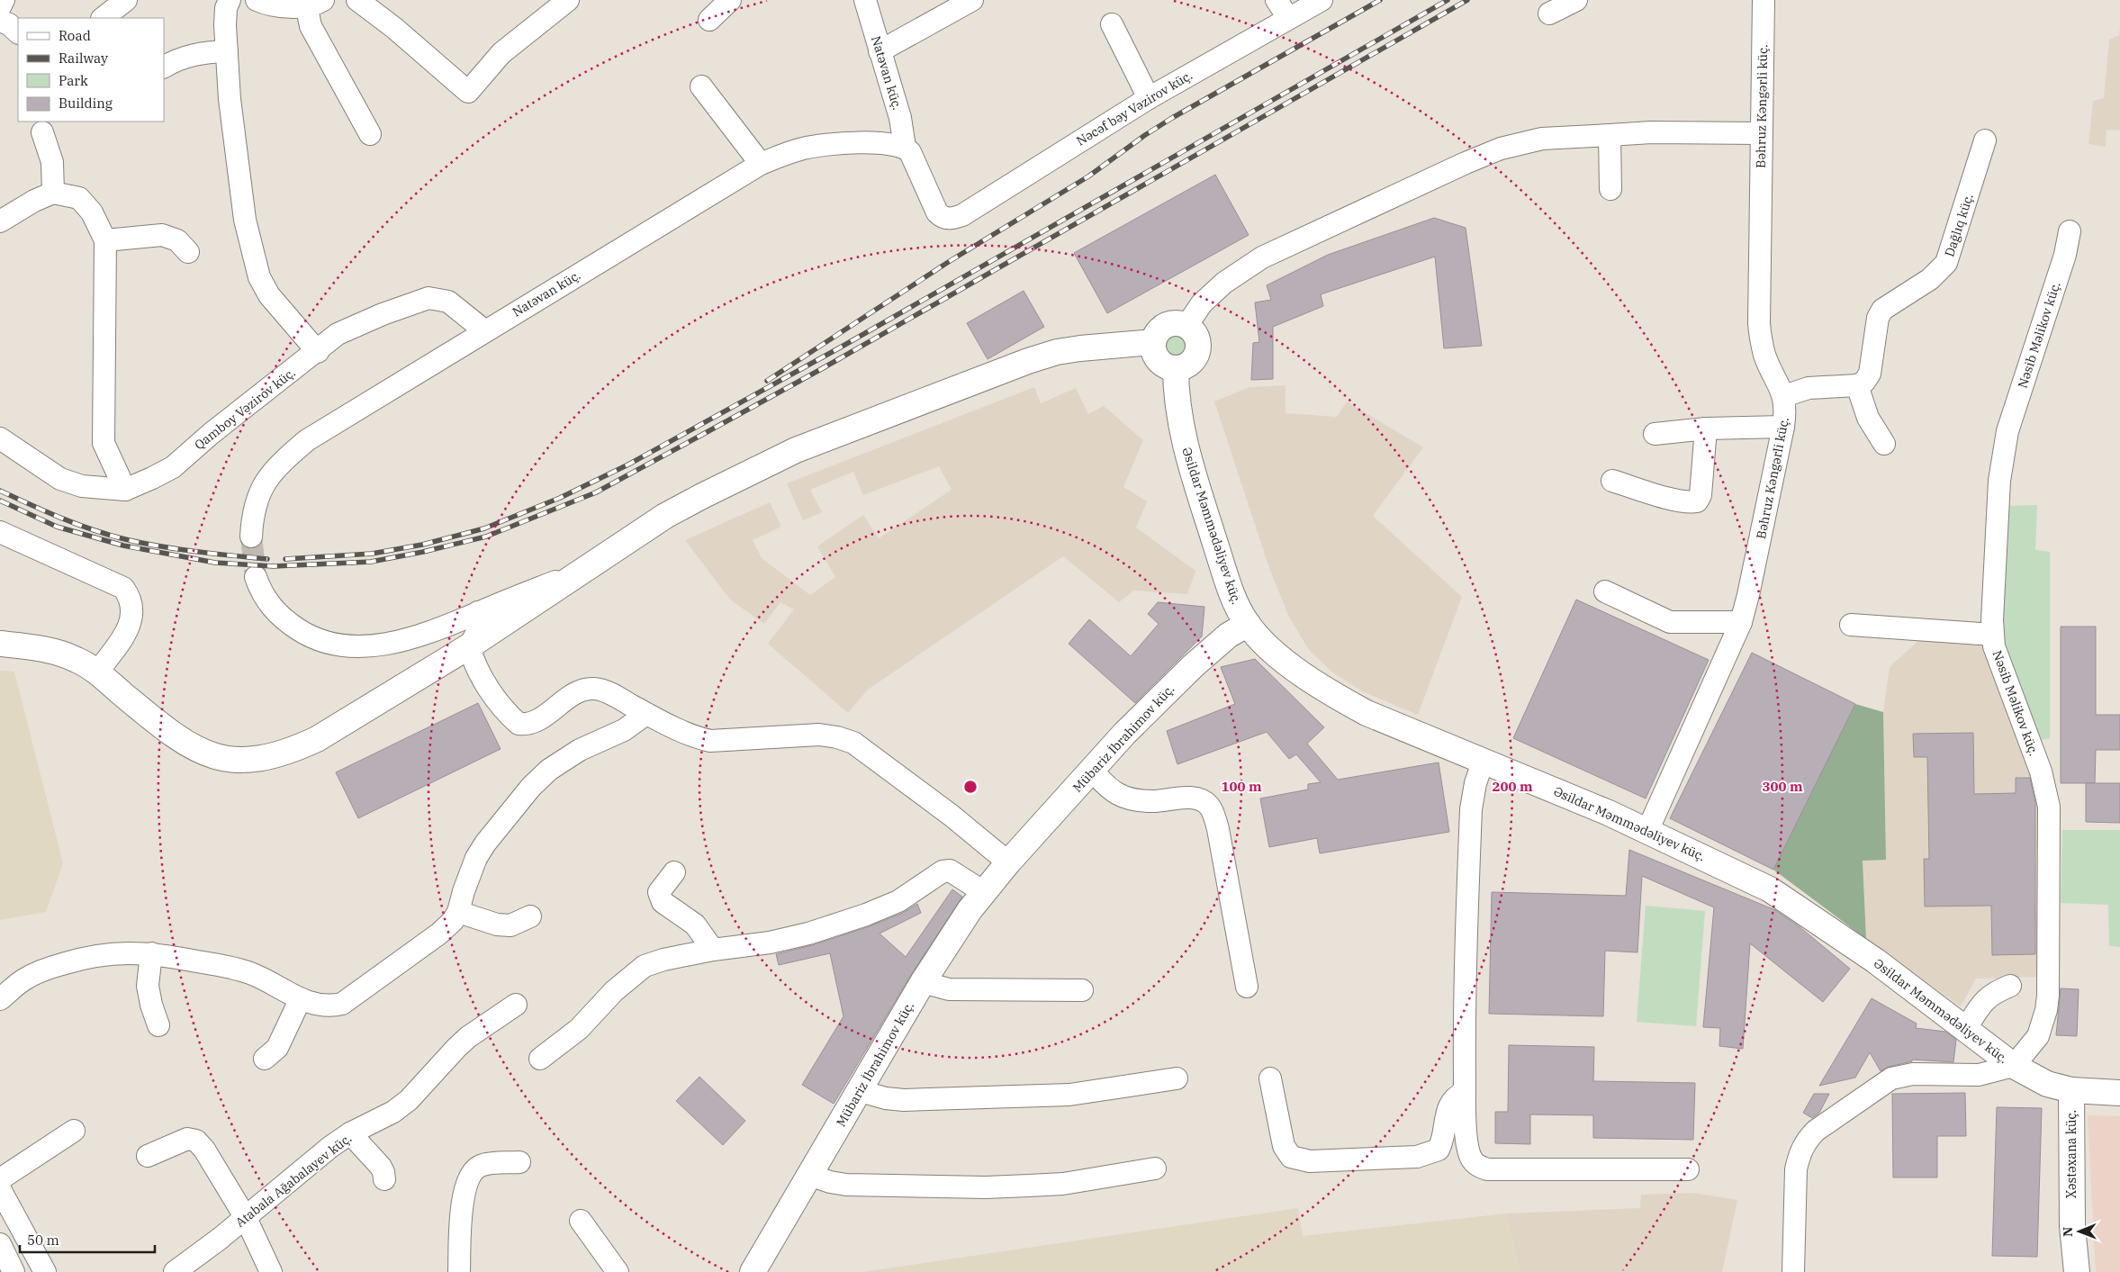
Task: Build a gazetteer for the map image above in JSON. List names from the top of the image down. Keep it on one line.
{"streets":{"street":["Natəvan küç.","Bəhruz Kəngərli küç.","Nəcəf bəy Vəzirov küç.","Dağlıq küç.","Nəsib Məlikov küç.","Qamboy Vəzirov küç.","Əsildar Məmmədəliyev küç.","Mübariz İbrahimov küç.","Xəstəxana küç.","Atabala Ağabalayev küç."]},"crossings":[["Natəvan küç.","Nəcəf bəy Vəzirov küç."],["Natəvan küç.","Qamboy Vəzirov küç."],["Bəhruz Kəngərli küç.","Əsildar Məmmədəliyev küç."],["Nəsib Məlikov küç.","Əsildar Məmmədəliyev küç."],["Əsildar Məmmədəliyev küç.","Mübariz İbrahimov küç."],["Əsildar Məmmədəliyev küç.","Xəstəxana küç."]],"legend":["Road","Railway","Park","Building"],"scale_bar":"50 m","north":"left","rings":["100 m","200 m","300 m"]}
